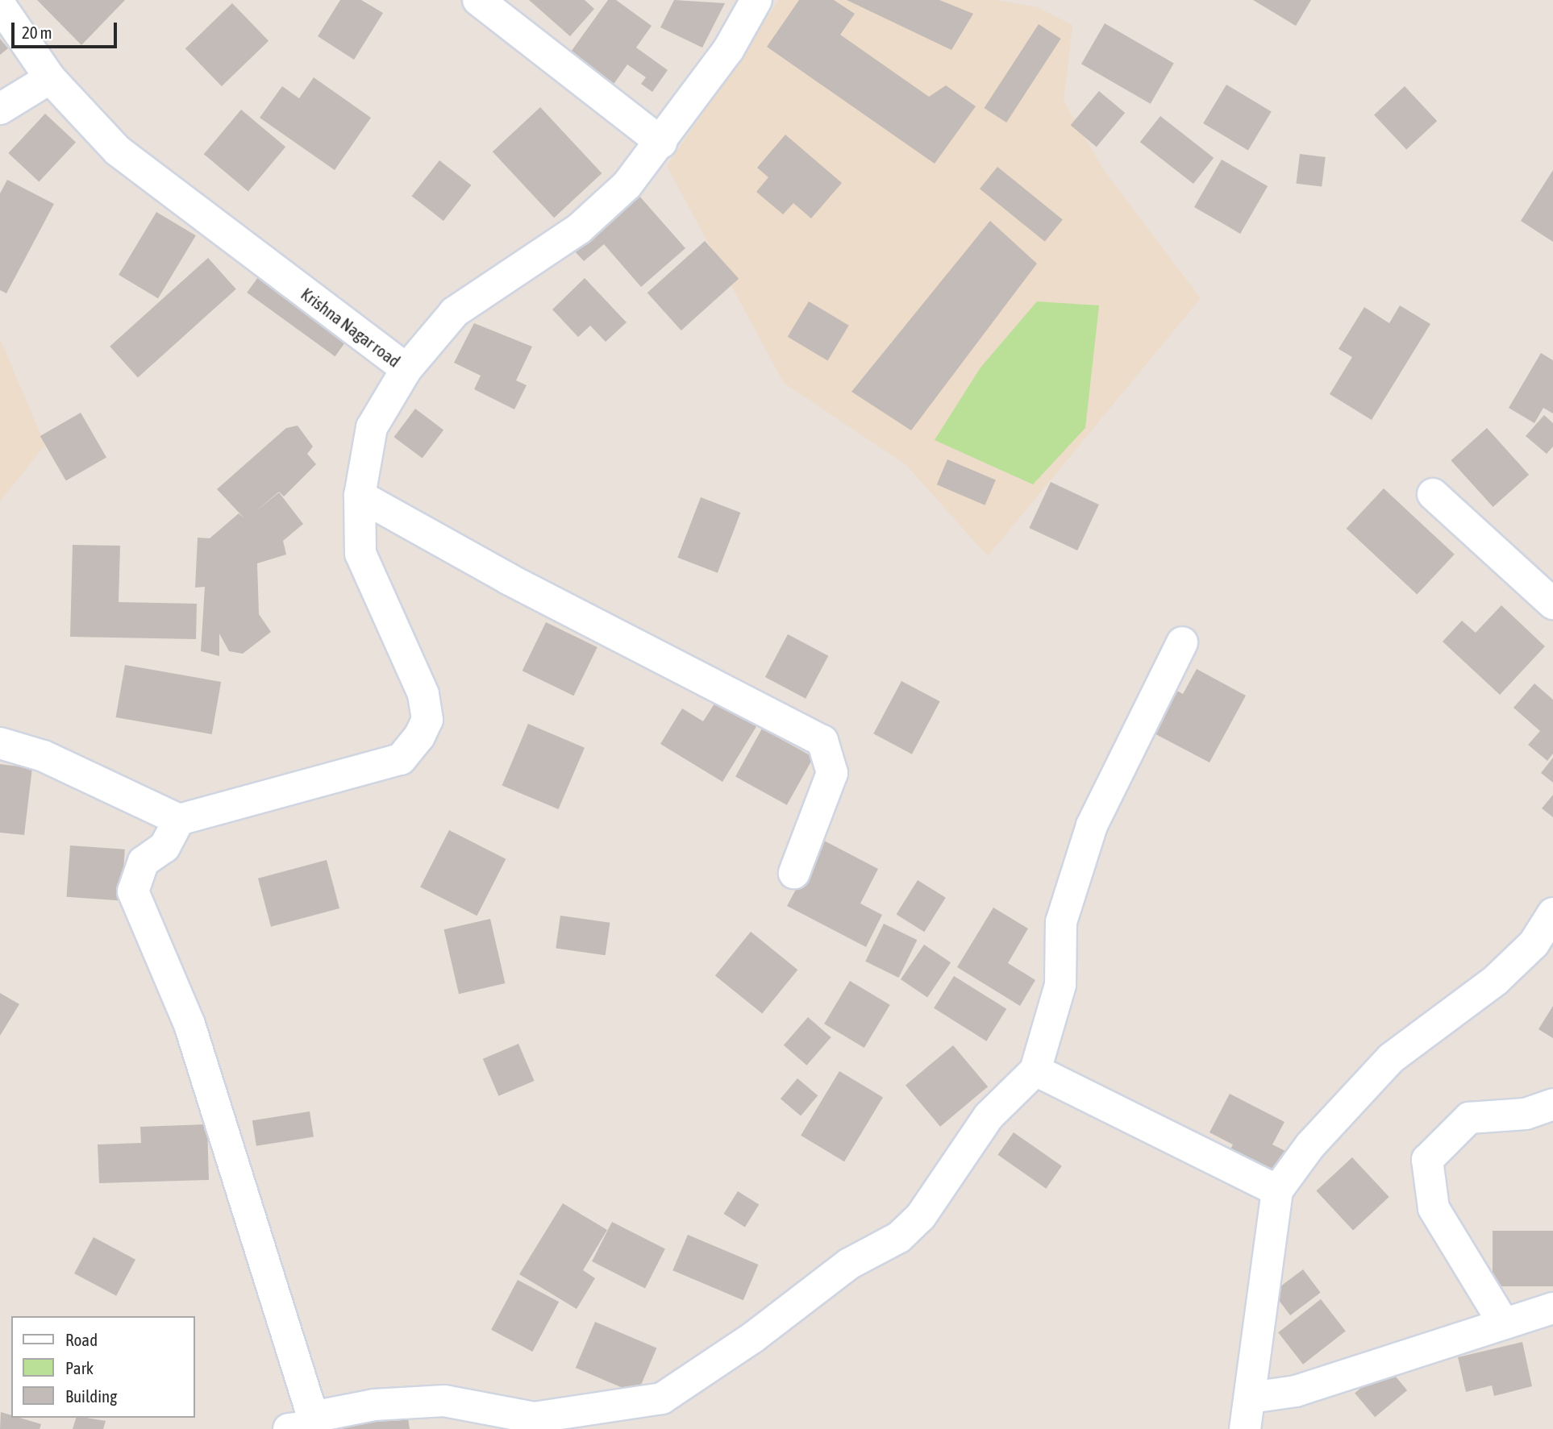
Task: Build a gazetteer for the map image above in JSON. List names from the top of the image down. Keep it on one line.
{"streets":{"street":["Krishna Nagar road"]},"legend":["Road","Park","Building"],"scale_bar":"20 m"}
